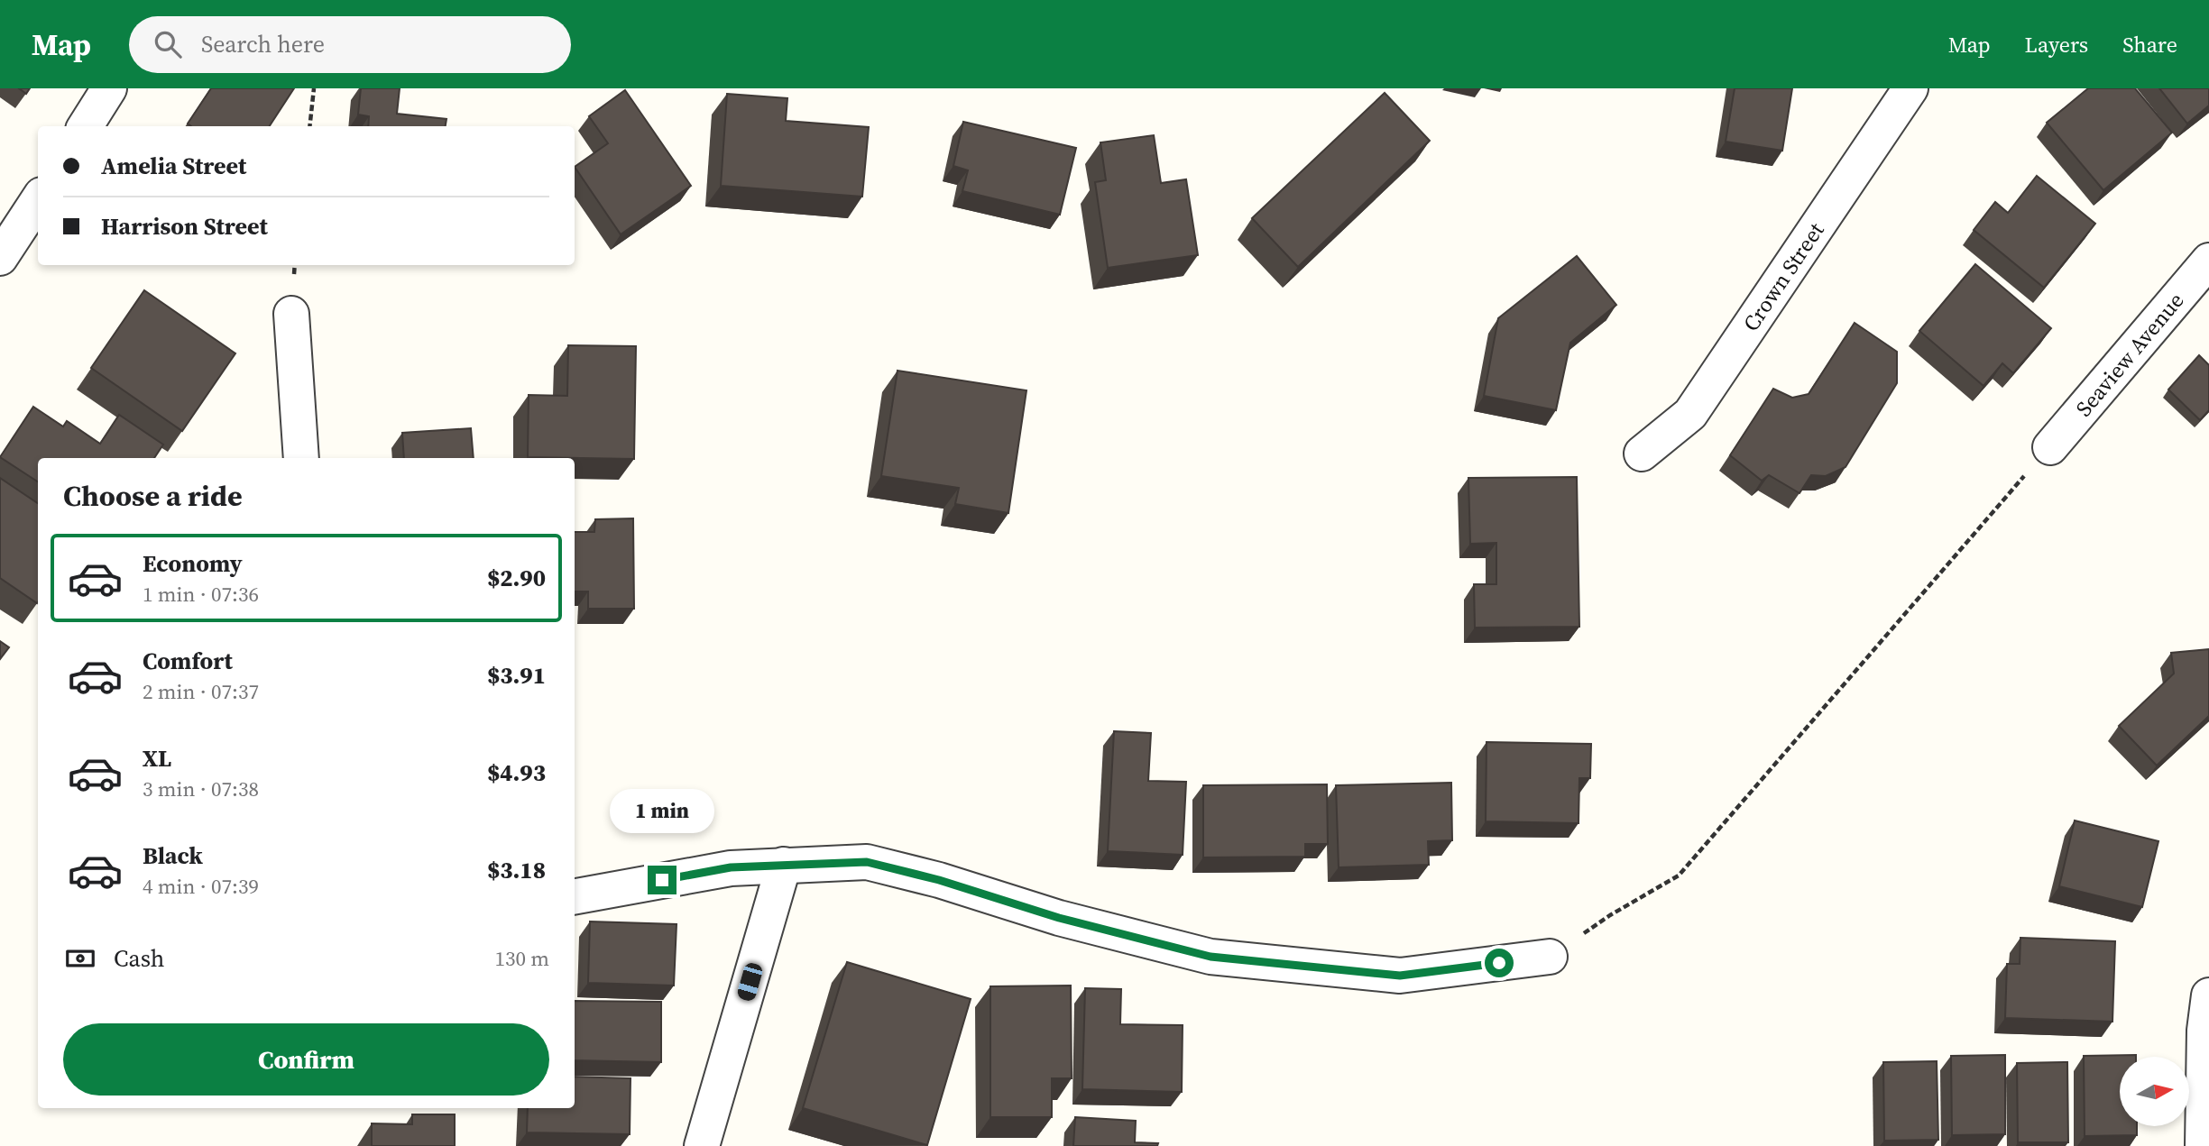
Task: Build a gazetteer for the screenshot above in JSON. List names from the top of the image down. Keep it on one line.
{"streets":{"street":["Crown Street","Seaview Avenue"]},"north":"right","page":{"header":"Map","search":"Search here","nav":["Map","Layers","Share"],"banner":["Amelia Street","Harrison Street"],"heading":"Choose a ride","list":[{"name":"Economy","note":"1 min · 07:36","value":"$2.90"},{"name":"Comfort","note":"2 min · 07:37","value":"$3.91"},{"name":"XL","note":"3 min · 07:38","value":"$4.93"},{"name":"Black","note":"4 min · 07:39","value":"$3.18"}],"bubble":"1 min","pay":["Cash","130 m"],"buttons":"Confirm"}}
